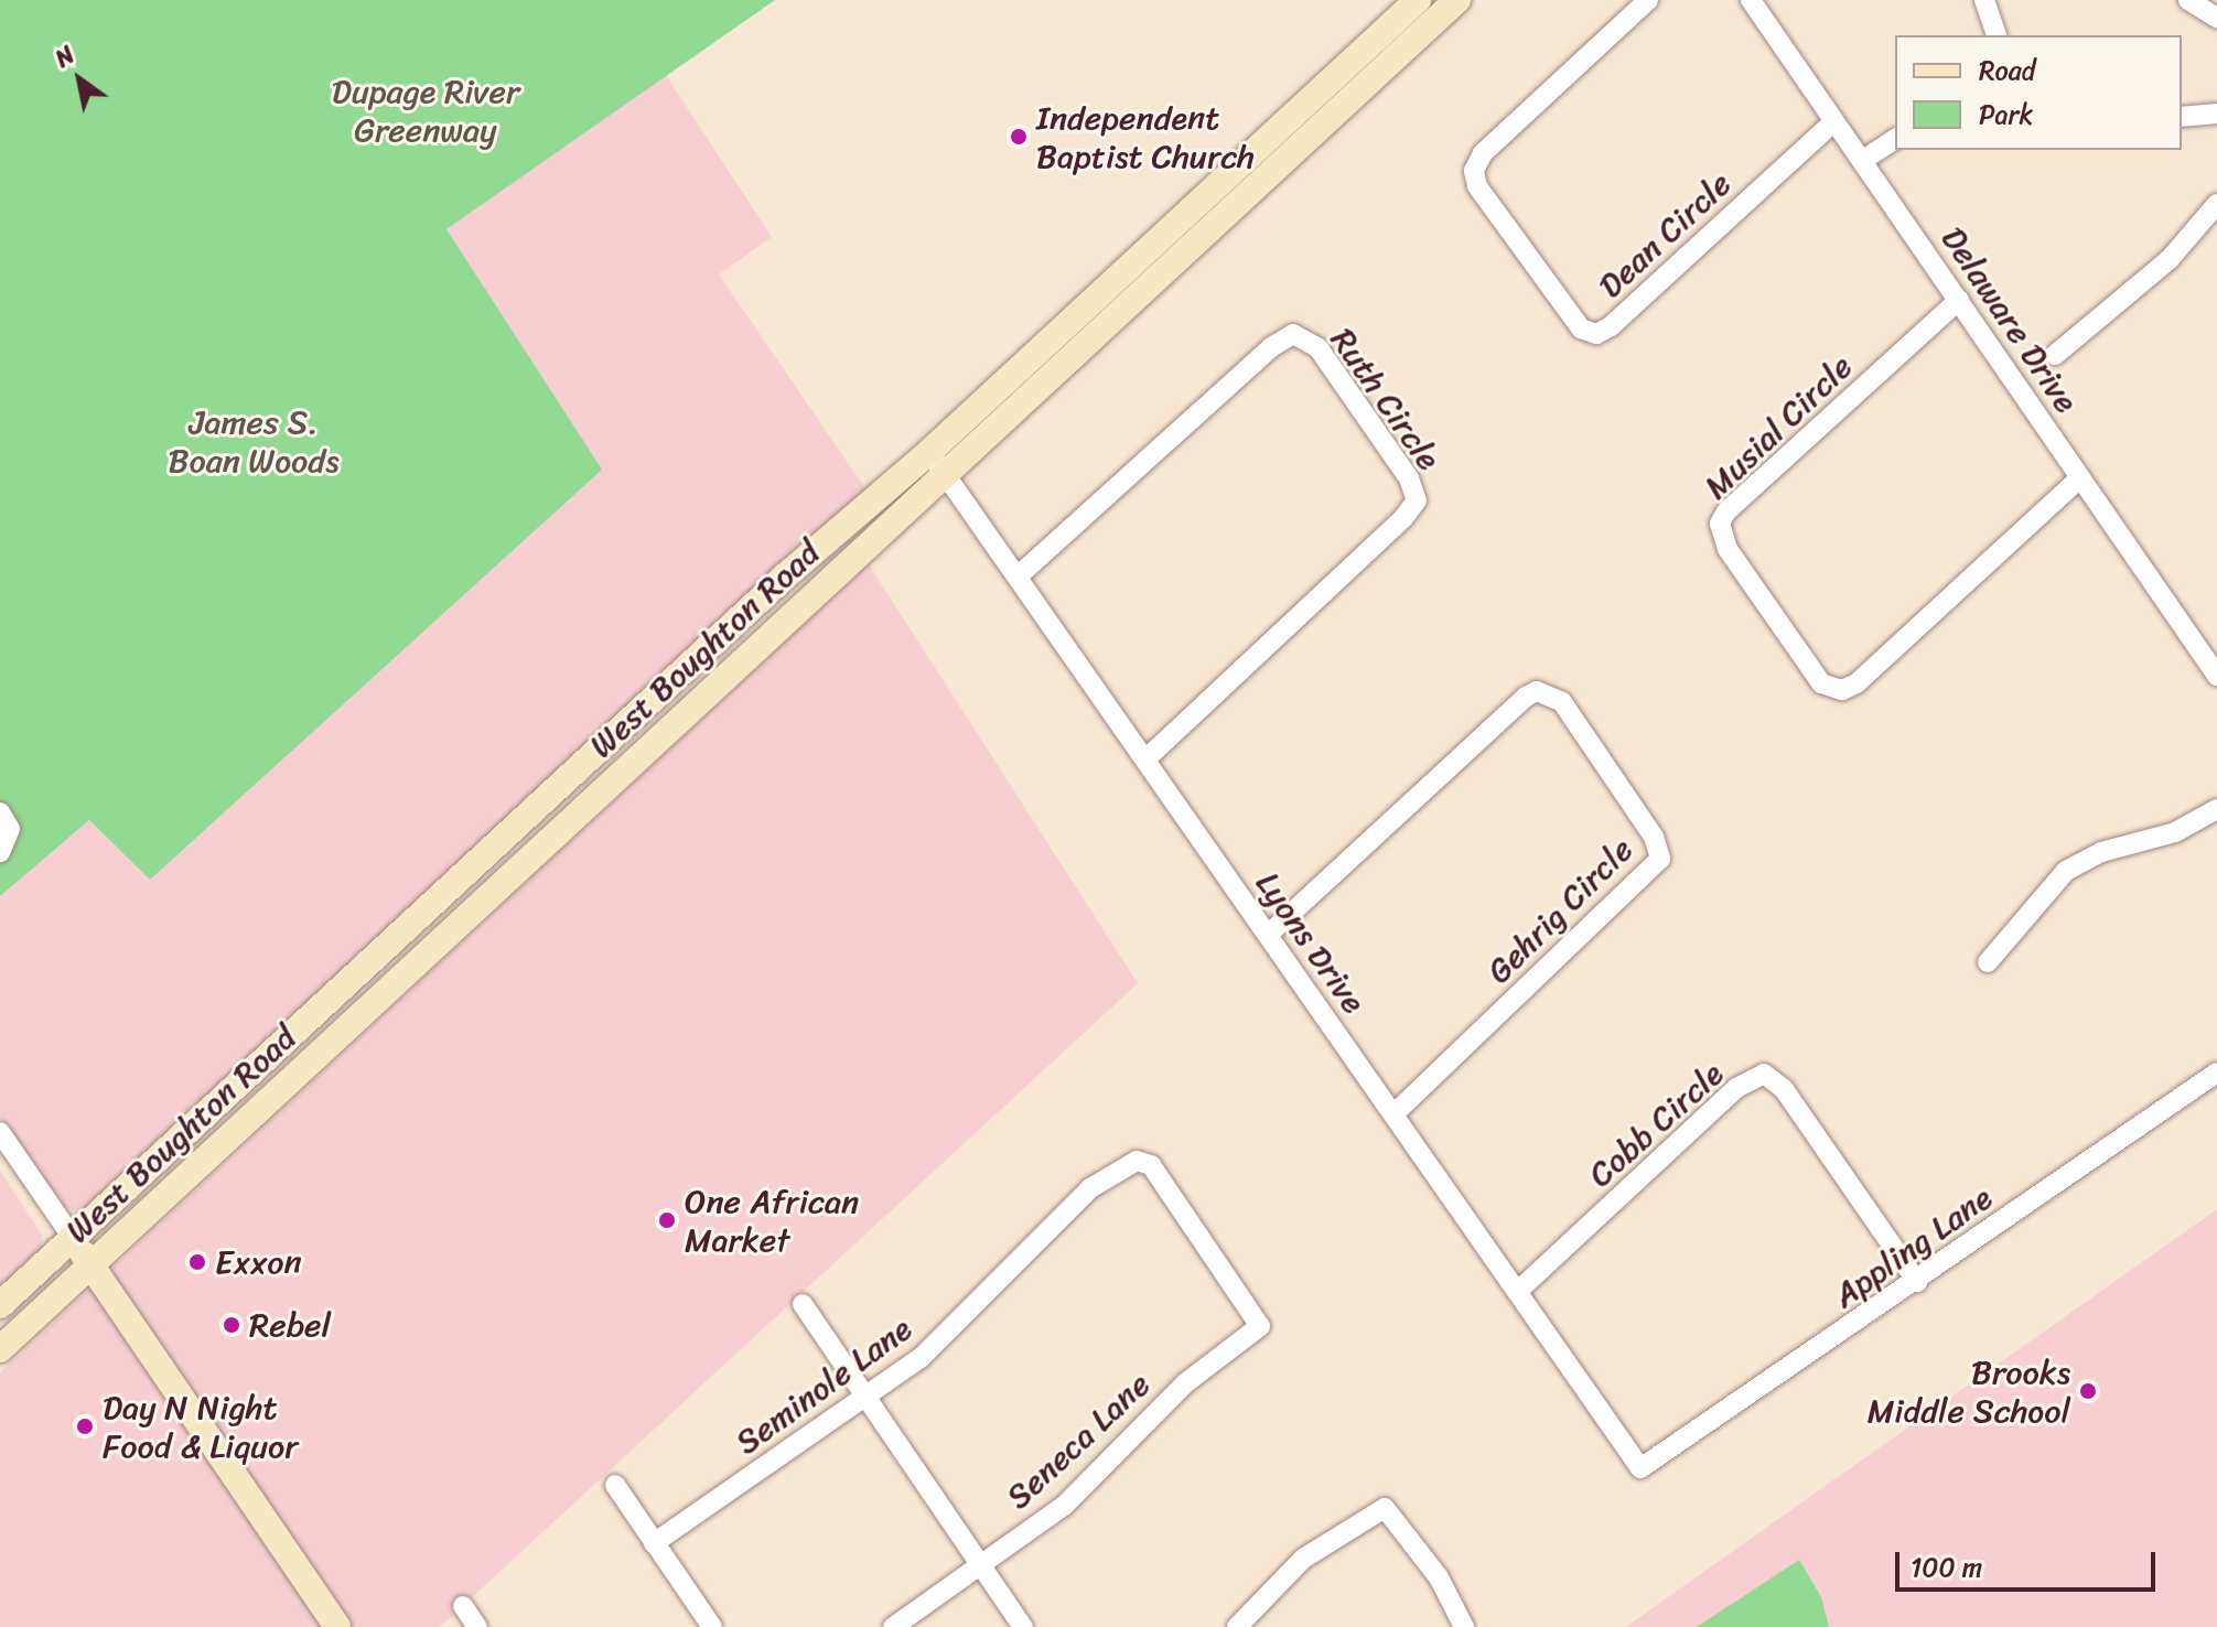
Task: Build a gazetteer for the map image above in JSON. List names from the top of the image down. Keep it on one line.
{"streets":{"main road":["West Boughton Road"],"street":["Dean Circle","Delaware Drive","Ruth Circle","Musial Circle","Gehrig Circle","Lyons Drive","Cobb Circle","Appling Lane","Seminole Lane","Seneca Lane"]},"crossings":[["Dean Circle","Delaware Drive"],["Delaware Drive","Musial Circle"],["Ruth Circle","Lyons Drive"],["West Boughton Road","Lyons Drive"],["Gehrig Circle","Lyons Drive"],["Lyons Drive","Cobb Circle"],["Lyons Drive","Appling Lane"],["Cobb Circle","Appling Lane"],["Seminole Lane","Seneca Lane"]],"parks":["Dupage River Greenway","James S. Boan Woods"],"places":["Independent Baptist Church","One African Market","Exxon","Rebel","Brooks Middle School","Day N Night Food & Liquor"],"legend":["Road","Park"],"scale_bar":"100 m","north":"top left"}
